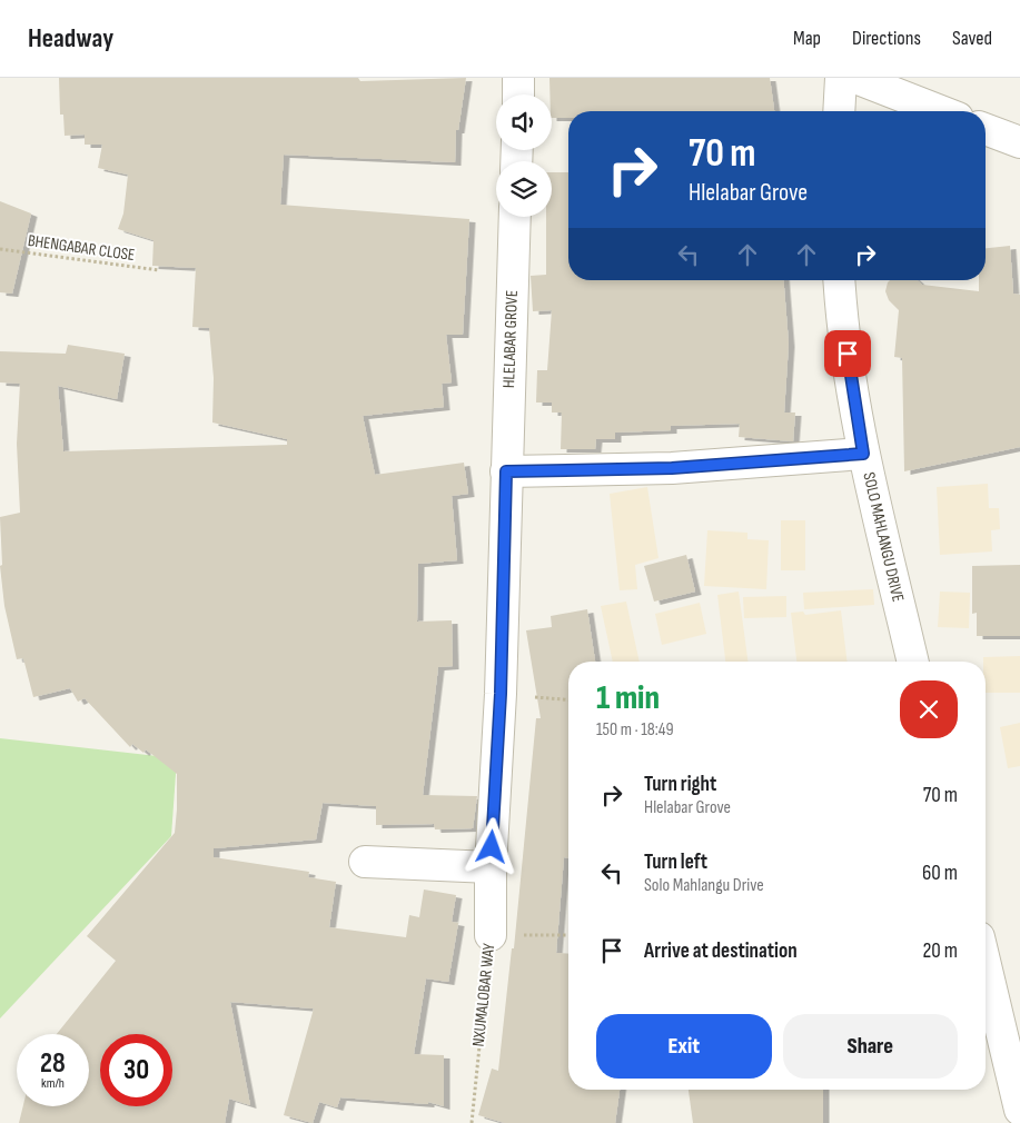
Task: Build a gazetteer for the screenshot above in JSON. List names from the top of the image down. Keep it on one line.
{"streets":{"street":["HLELABAR GROVE","SOLO MAHLANGU DRIVE","NXUMALOBAR WAY"],"path":["BHENGABAR CLOSE"]},"crossings":[["HLELABAR GROVE","NXUMALOBAR WAY"]],"page":{"header":"Headway","nav":["Map","Directions","Saved"],"turn":["70 m","Hlelabar Grove"],"heading":["1 min","150 m · 18:49"],"list":[{"name":"Turn right","note":"Hlelabar Grove","value":"70 m"},{"name":"Turn left","note":"Solo Mahlangu Drive","value":"60 m"},{"name":"Arrive at destination","value":"20 m"}],"buttons":["Exit","Share"],"speed":"28 km/h","limit":"30"}}
